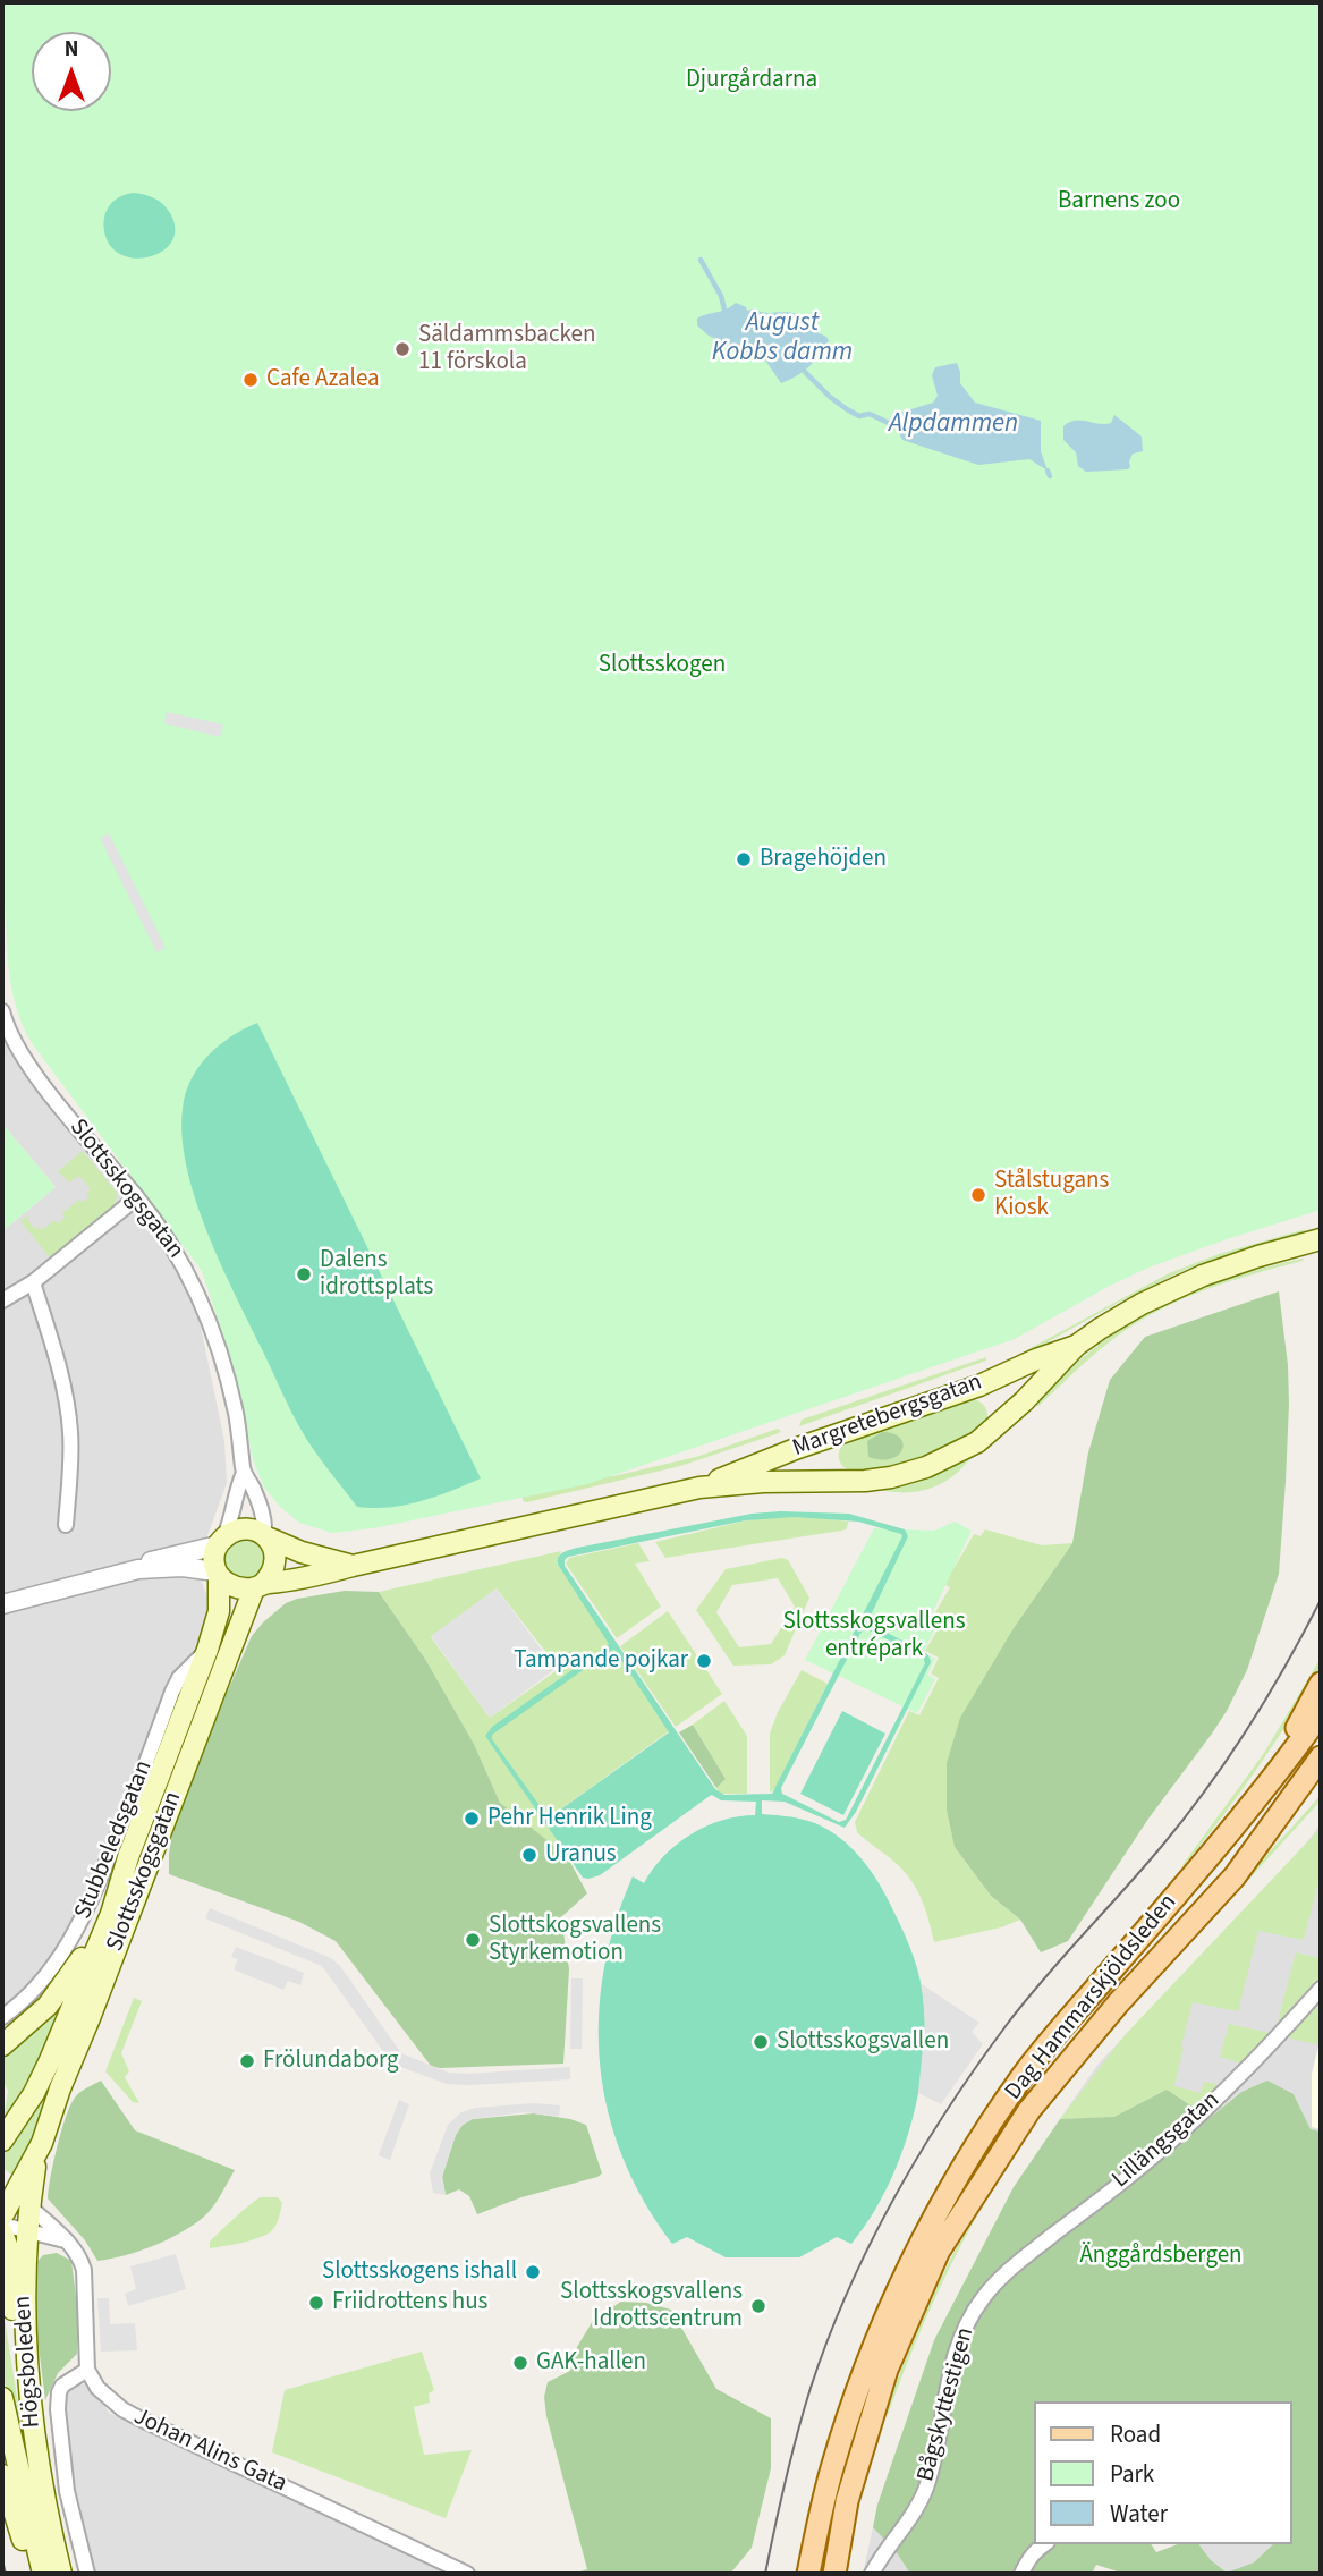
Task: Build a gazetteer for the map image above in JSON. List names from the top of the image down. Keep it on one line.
{"streets":{"main road":["Slottsskogsgatan","Margretebergsgatan","Dag Hammarskjöldsleden","Högsboleden"],"street":["Stubbeledsgatan","Lillängsgatan","Bågskyttestigen","Johan Alins Gata"]},"crossings":[["Slottsskogsgatan","Margretebergsgatan"],["Slottsskogsgatan","Stubbeledsgatan"],["Slottsskogsgatan","Högsboleden"],["Lillängsgatan","Bågskyttestigen"]],"water":["August Kobbs damm","Alpdammen"],"parks":["Djurgårdarna","Barnens zoo","Slottsskogen","Slottsskogsvallens entrépark","Änggårdsbergen"],"places":["Säldammsbacken 11 förskola","Cafe Azalea","Bragehöjden","Stålstugans Kiosk","Dalens idrottsplats","Tampande pojkar","Pehr Henrik Ling","Uranus","Slottskogsvallens Styrkemotion","Slottsskogsvallen","Frölundaborg","Slottsskogens ishall","Friidrottens hus","Slottsskogsvallens Idrottscentrum","GAK-hallen"],"legend":["Road","Park","Water"],"north":"top"}
